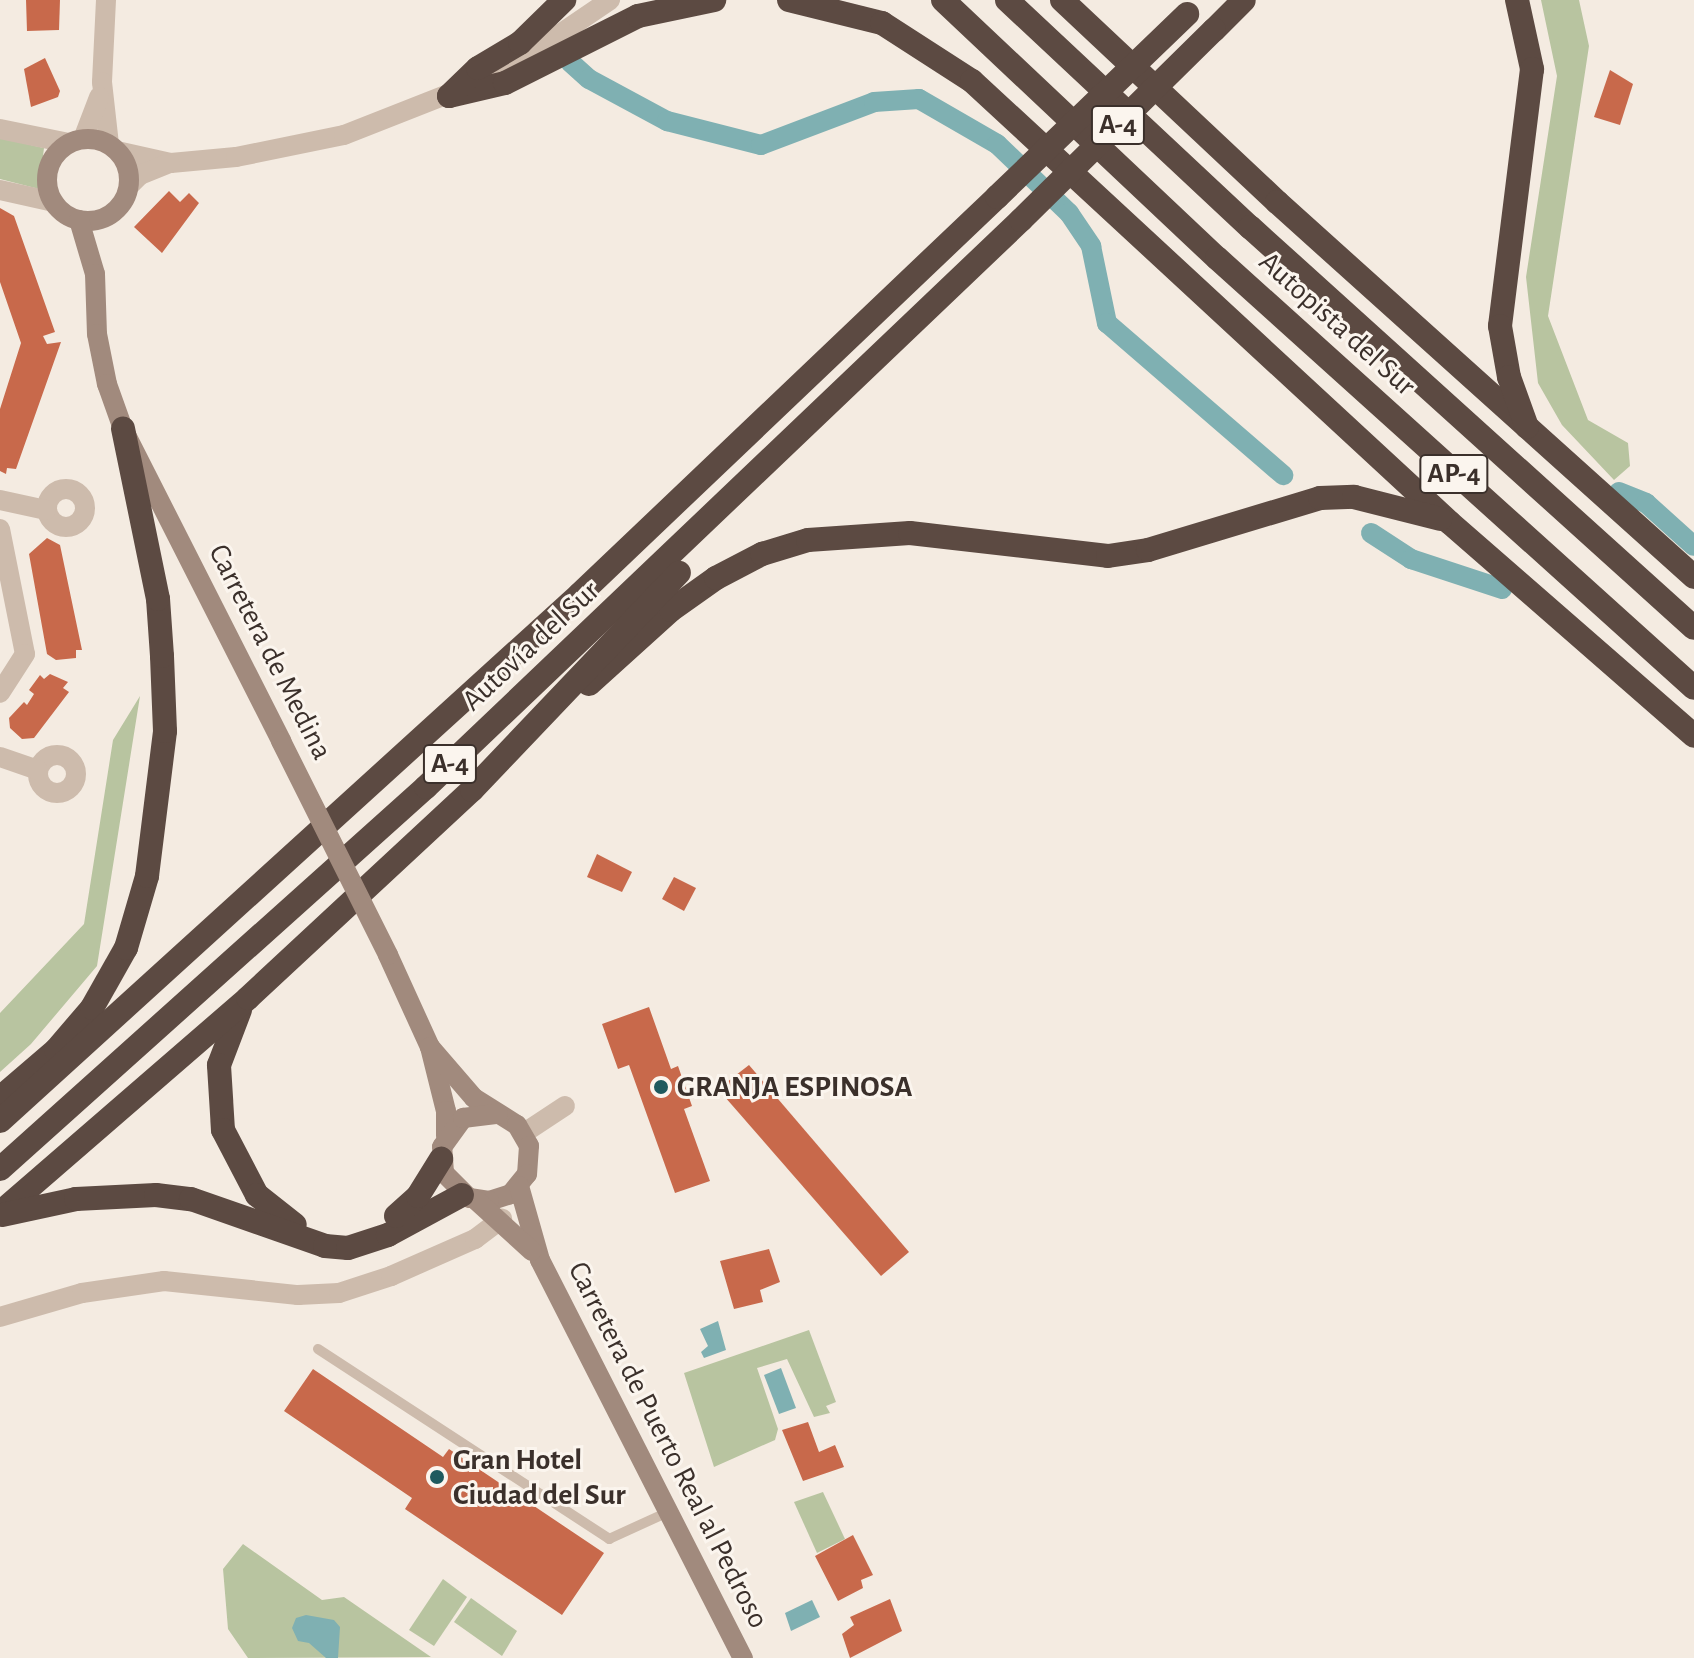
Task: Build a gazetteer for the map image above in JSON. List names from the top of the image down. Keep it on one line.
{"streets":{"highway":["A-4","Autopista del Sur","AP-4","Autovía del Sur"],"main road":["Carretera de Medina","Carretera de Puerto Real al Pedroso"]},"places":["GRANJA ESPINOSA","Gran Hotel Ciudad del Sur"]}
